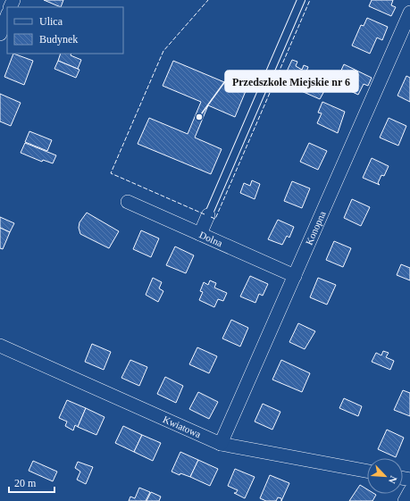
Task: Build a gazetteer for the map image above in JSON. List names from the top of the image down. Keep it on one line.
{"streets":{"street":["Konopna","Dolna","Kwiatowa"]},"crossings":[["Konopna","Dolna"],["Konopna","Kwiatowa"]],"places":["Przedszkole Miejskie nr 6"],"legend":["Ulica","Budynek"],"scale_bar":"20 m","north":"bottom right"}
